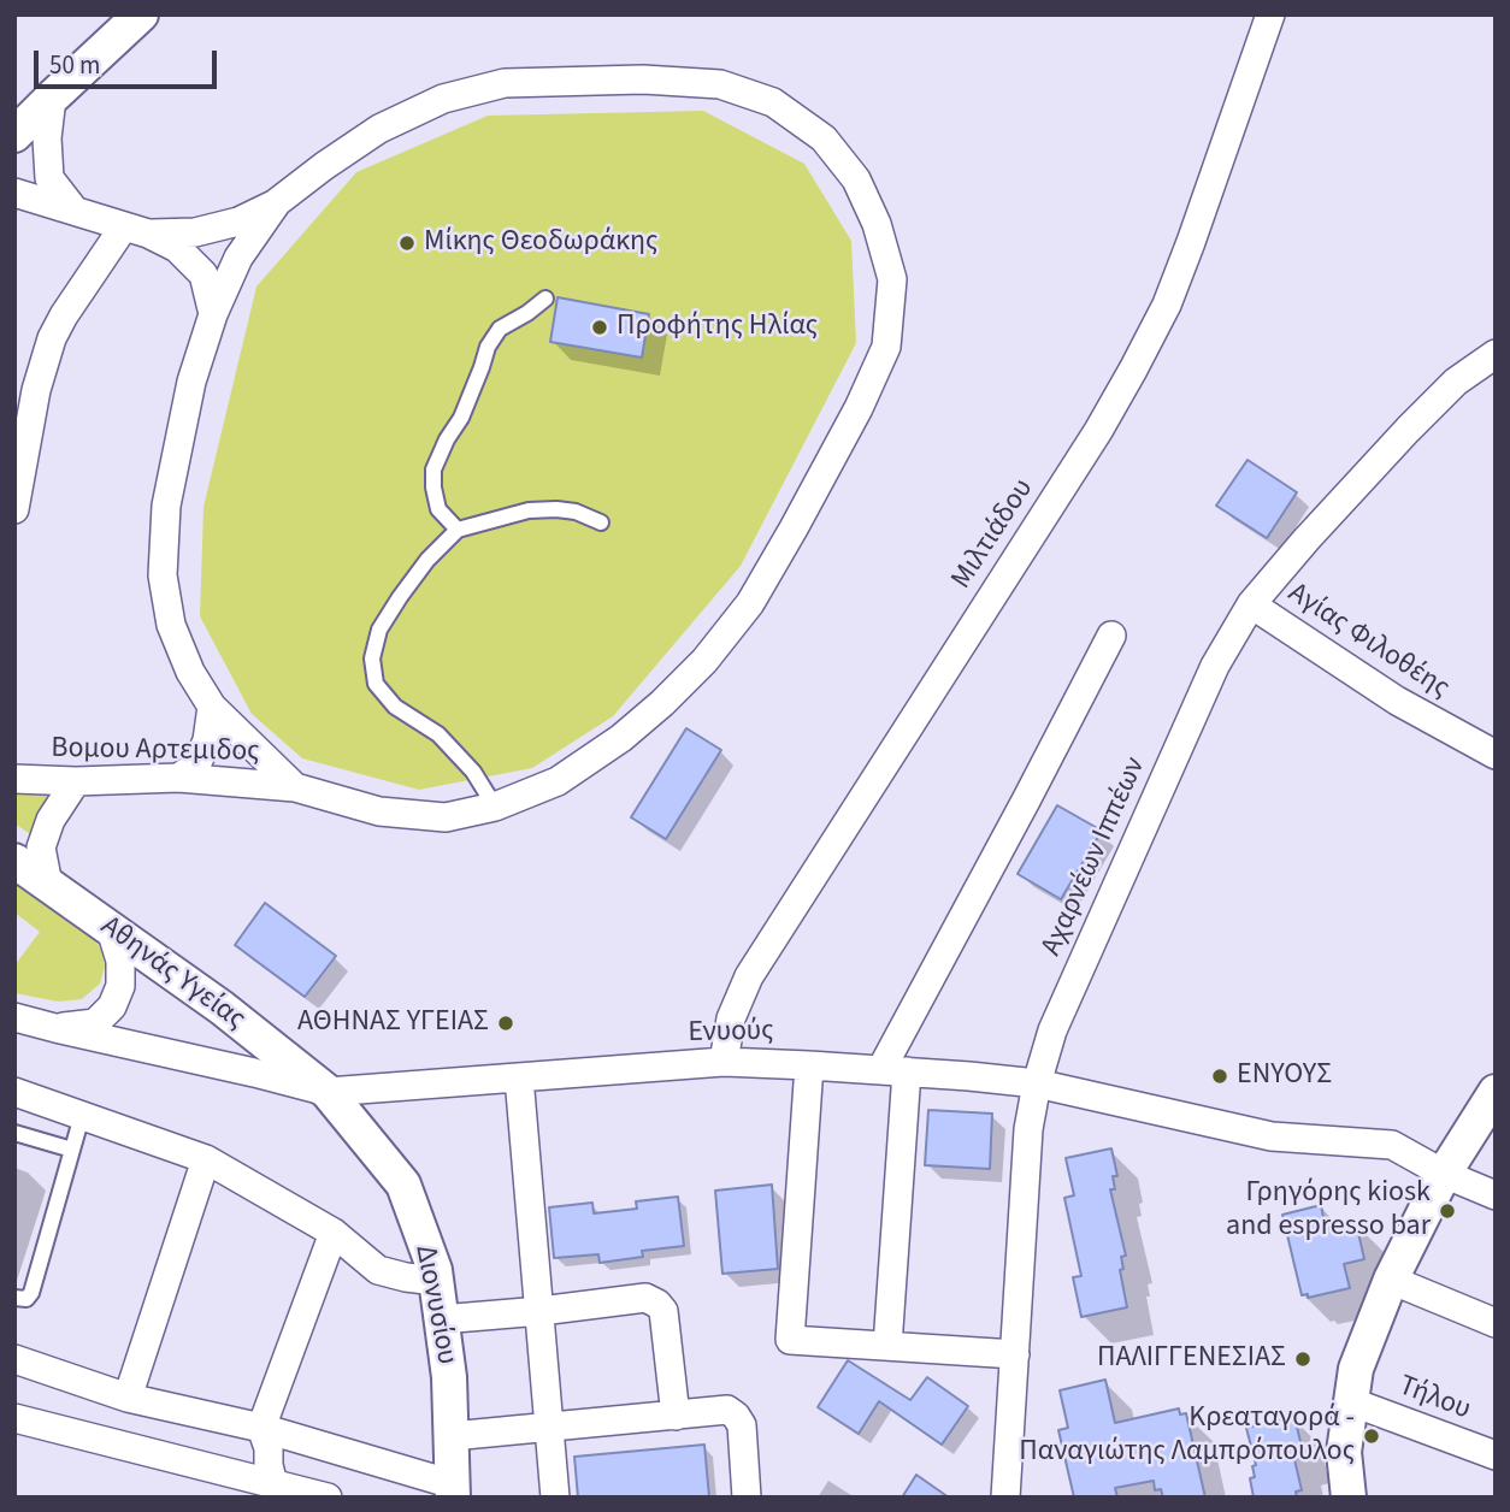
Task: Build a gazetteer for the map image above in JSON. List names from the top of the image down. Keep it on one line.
{"streets":{"street":["Μιλτιάδου","Αγίας Φιλοθέης","Βομου Αρτεμιδος","Αχαρνέων Ιππέων","Αθηνάς Υγείας","Ενυούς","Διονυσίου","Τήλου"]},"crossings":[["Μιλτιάδου","Ενυούς"],["Αγίας Φιλοθέης","Αχαρνέων Ιππέων"],["Αχαρνέων Ιππέων","Ενυούς"],["Αθηνάς Υγείας","Ενυούς"],["Αθηνάς Υγείας","Διονυσίου"],["Ενυούς","Διονυσίου"]],"places":["Μίκης Θεοδωράκης","Προφήτης Ηλίας","ΑΘΗΝΑΣ ΥΓΕΙΑΣ","ΕΝΥΟΥΣ","Γρηγόρης kiosk and espresso bar","ΠΑΛΙΓΓΕΝΕΣΙΑΣ","Κρεαταγορά - Παναγιώτης Λαμπρόπουλος"],"scale_bar":"50 m"}
